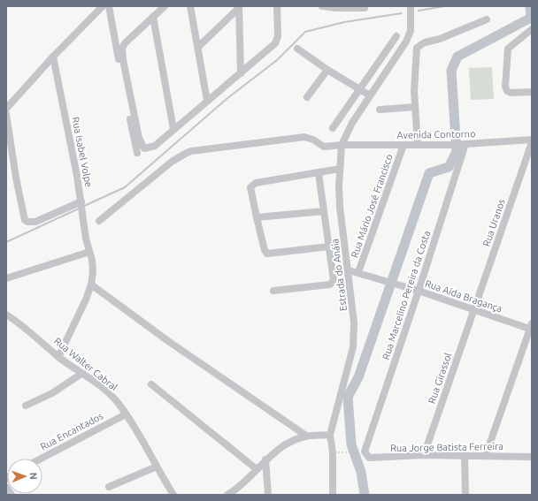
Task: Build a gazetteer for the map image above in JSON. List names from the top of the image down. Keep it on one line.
{"streets":{"street":["Avenida Contorno","Rua Isabel Volpe","Rua Mário José Francisco","Rua Uranos","Estrada do Anáia","Rua Marcelino Pereira da Costa","Rua Aída Bragança","Rua Walter Cabral","Rua Girassol","Rua Encantados","Rua Jorge Batista Ferreira"]},"crossings":[["Avenida Contorno","Rua Mário José Francisco"],["Avenida Contorno","Estrada do Anáia"],["Avenida Contorno","Rua Marcelino Pereira da Costa"],["Rua Isabel Volpe","Rua Walter Cabral"],["Rua Mário José Francisco","Rua Aída Bragança"],["Rua Uranos","Rua Aída Bragança"],["Rua Uranos","Rua Girassol"],["Estrada do Anáia","Rua Aída Bragança"],["Rua Marcelino Pereira da Costa","Rua Aída Bragança"],["Rua Marcelino Pereira da Costa","Rua Jorge Batista Ferreira"],["Rua Aída Bragança","Rua Girassol"],["Rua Walter Cabral","Rua Encantados"],["Rua Girassol","Rua Jorge Batista Ferreira"]],"north":"right"}
